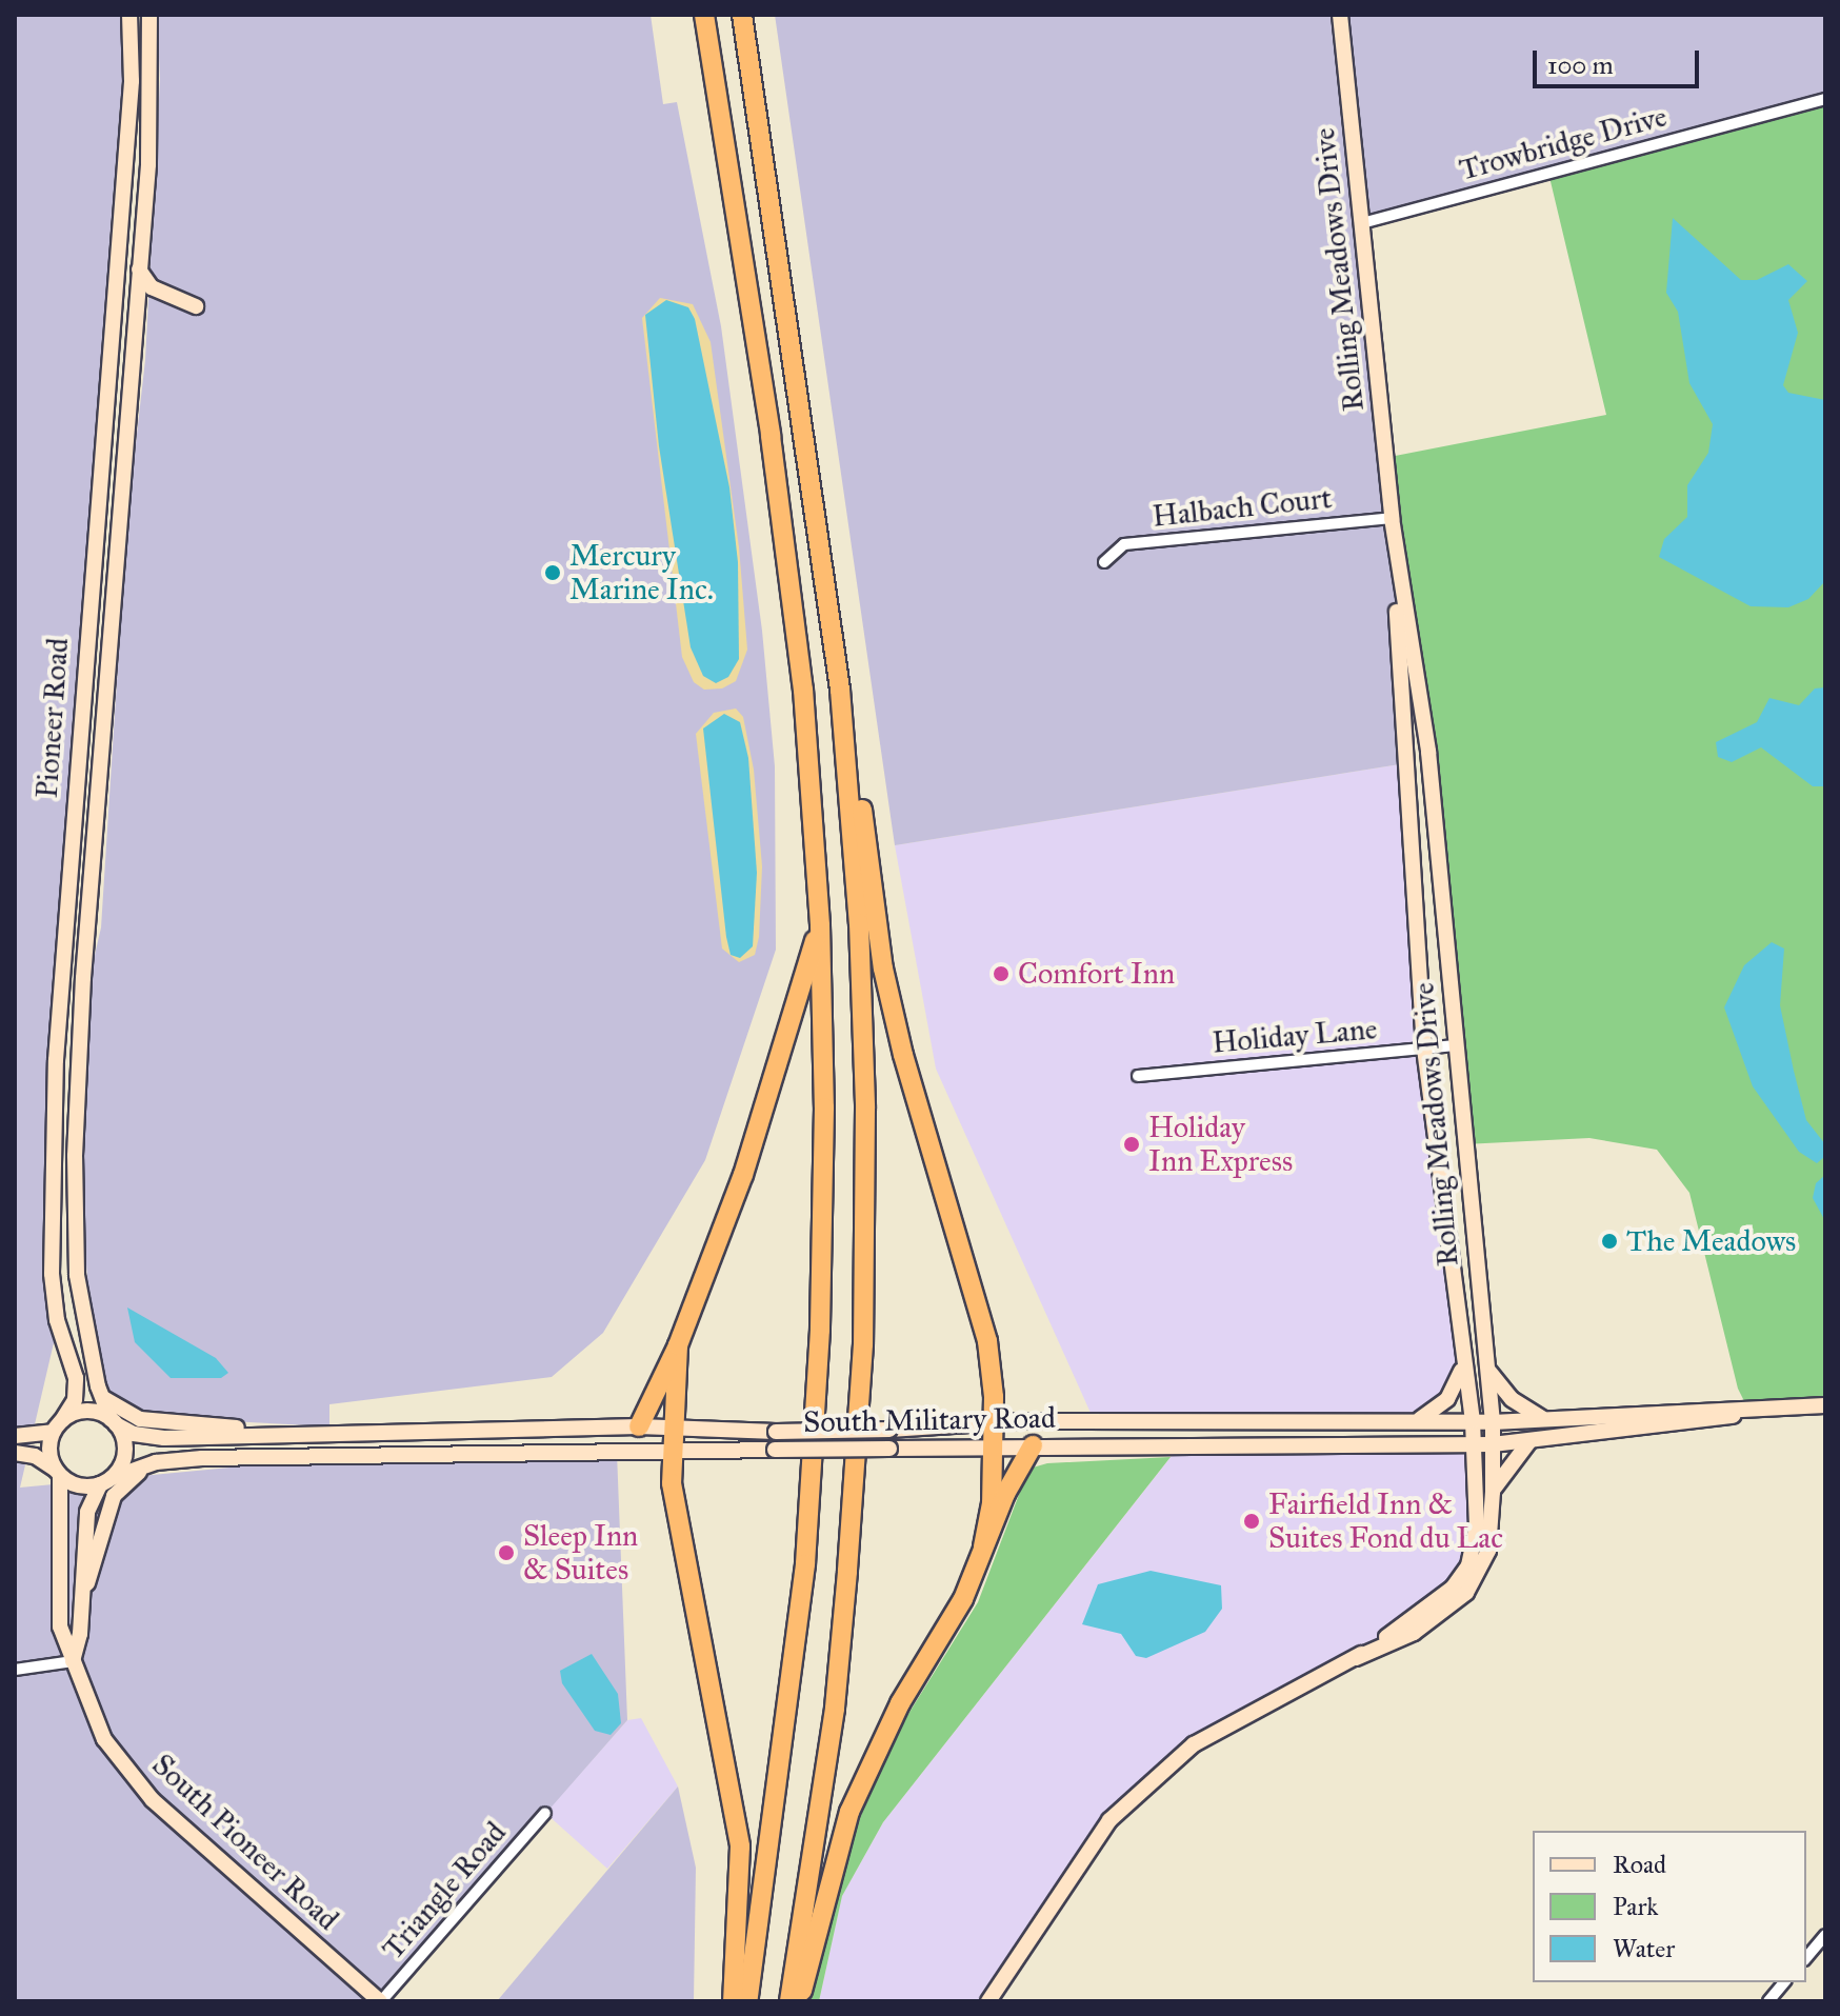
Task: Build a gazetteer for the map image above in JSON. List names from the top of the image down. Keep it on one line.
{"streets":{"main road":["Rolling Meadows Drive","Pioneer Road","South Military Road","South Pioneer Road"],"street":["Trowbridge Drive","Halbach Court","Holiday Lane","Triangle Road"]},"crossings":[["Trowbridge Drive","Rolling Meadows Drive"],["Rolling Meadows Drive","Halbach Court"],["Rolling Meadows Drive","Holiday Lane"],["Rolling Meadows Drive","South Military Road"],["Pioneer Road","South Military Road"],["Pioneer Road","South Pioneer Road"],["South Military Road","South Pioneer Road"],["South Pioneer Road","Triangle Road"]],"places":["Mercury Marine Inc.","Comfort Inn","Holiday Inn Express","The Meadows","Fairfield Inn & Suites Fond du Lac","Sleep Inn & Suites"],"legend":["Road","Park","Water"],"scale_bar":"100 m"}
